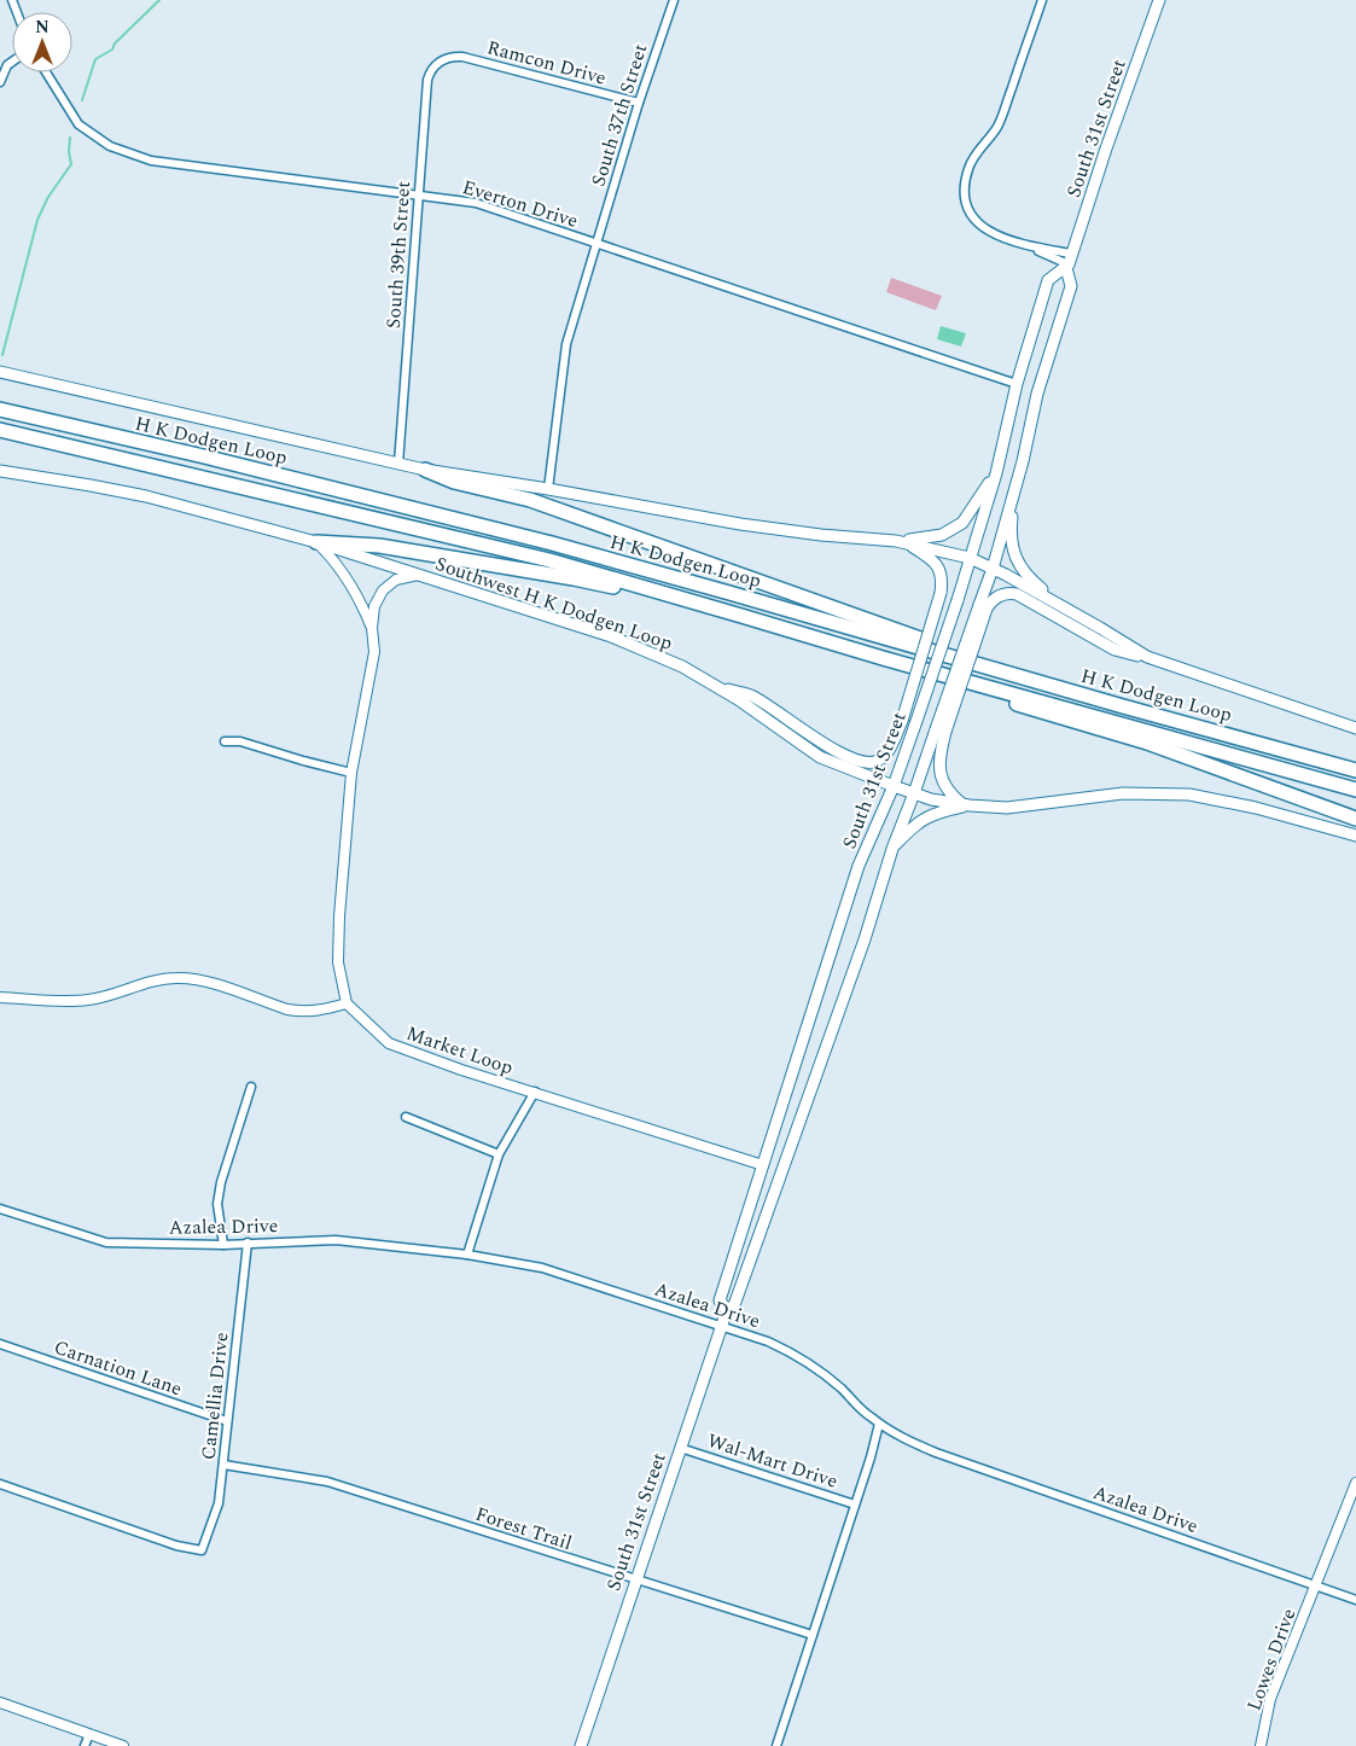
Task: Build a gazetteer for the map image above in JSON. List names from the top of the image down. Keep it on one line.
{"streets":{"highway":["H K Dodgen Loop"],"main road":["South 31st Street","Southwest H K Dodgen Loop"],"street":["Ramcon Drive","South 37th Street","Everton Drive","South 39th Street","Market Loop","Azalea Drive","Carnation Lane","Camellia Drive","Wal-Mart Drive","Forest Trail","Lowes Drive"]},"crossings":[["Ramcon Drive","South 37th Street"],["Ramcon Drive","South 39th Street"],["South 37th Street","Everton Drive"],["South 31st Street","Everton Drive"],["South 31st Street","Southwest H K Dodgen Loop"],["South 31st Street","Market Loop"],["South 31st Street","Azalea Drive"],["South 31st Street","Wal-Mart Drive"],["South 31st Street","Forest Trail"],["Everton Drive","South 39th Street"],["Azalea Drive","Camellia Drive"],["Azalea Drive","Lowes Drive"],["Carnation Lane","Camellia Drive"],["Camellia Drive","Forest Trail"]],"north":"top"}
